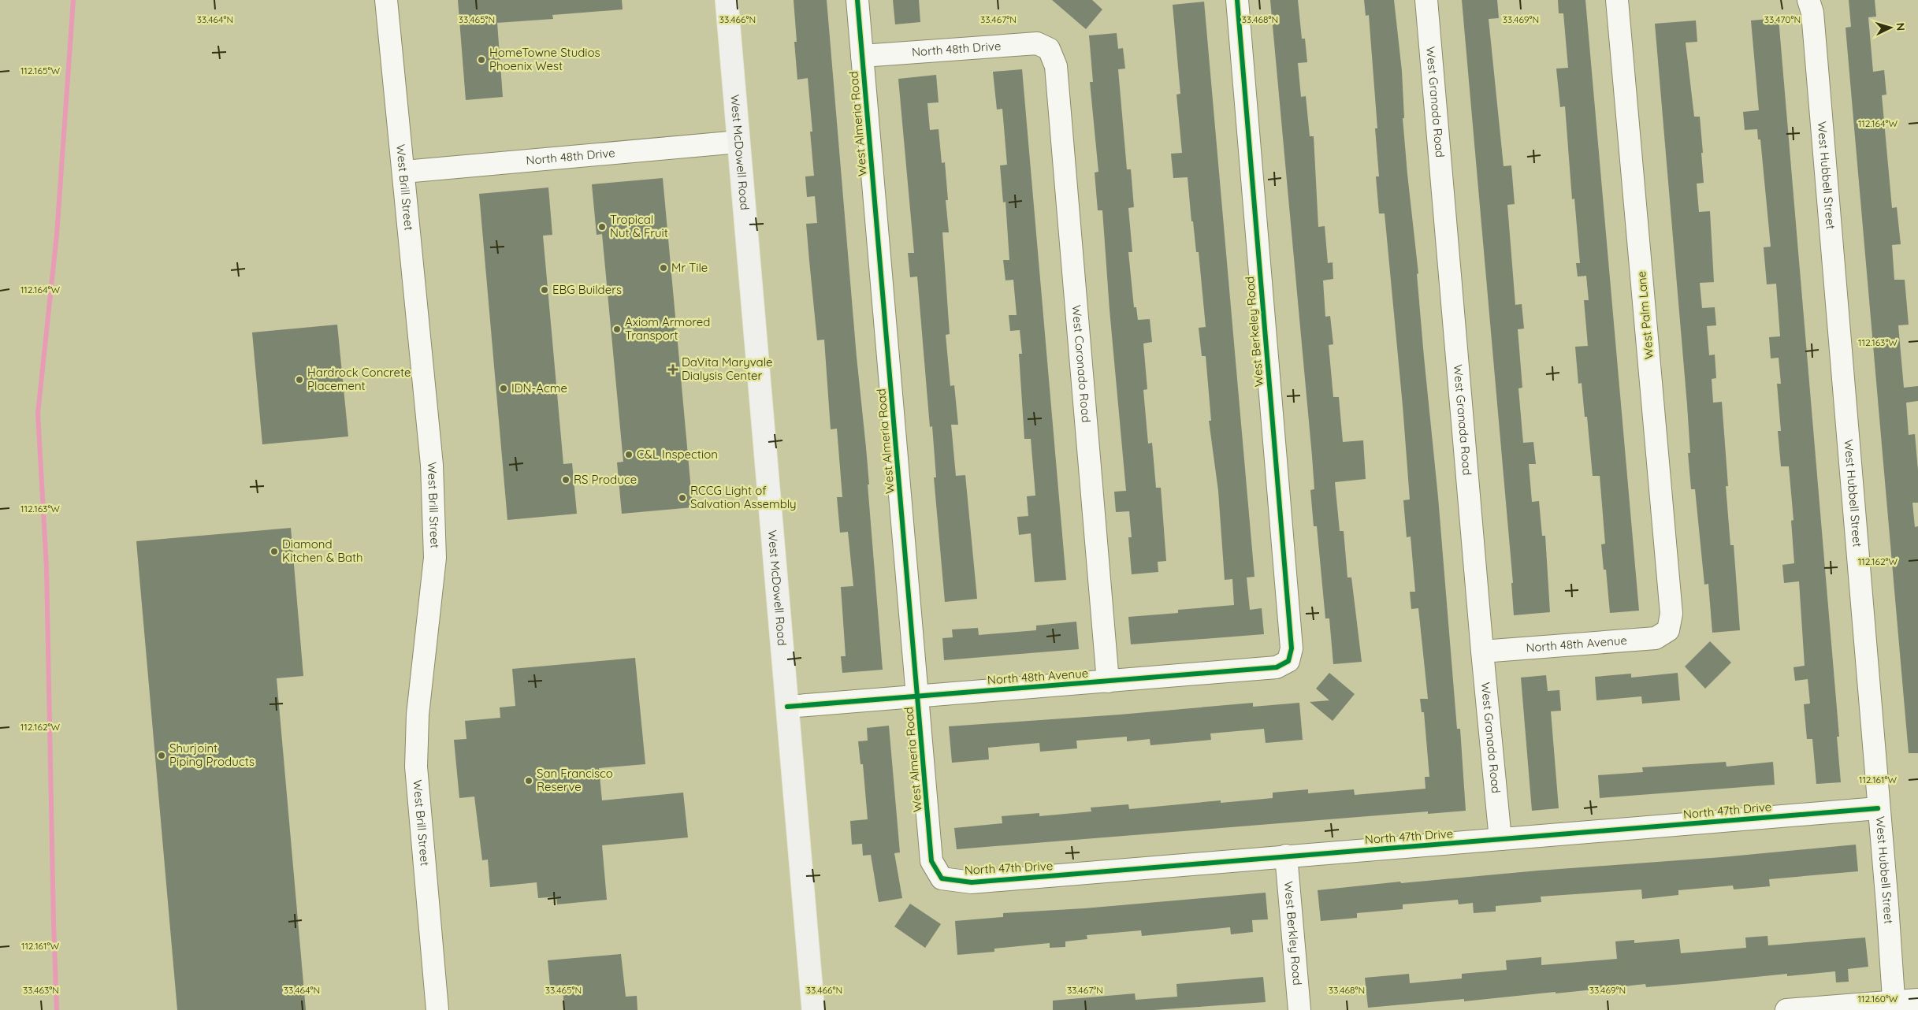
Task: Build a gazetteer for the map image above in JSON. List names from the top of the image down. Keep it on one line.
{"streets":{"main road":["West McDowell Road"],"street":["North 48th Drive","West Granada Road","West Almeria Road","West Hubbell Street","West Brill Street","West Palm Lane","West Berkeley Road","West Coronado Road","North 48th Avenue","North 47th Drive","West Berkley Road"]},"crossings":[["North 48th Drive","West Almeria Road"],["North 48th Drive","West McDowell Road"],["North 48th Drive","West Brill Street"],["North 48th Drive","West Coronado Road"],["West Granada Road","North 48th Avenue"],["West Granada Road","North 47th Drive"],["West Almeria Road","North 48th Avenue"],["West Almeria Road","North 47th Drive"],["West McDowell Road","North 48th Avenue"],["West Hubbell Street","North 47th Drive"],["West Palm Lane","North 48th Avenue"],["West Berkeley Road","North 48th Avenue"],["West Coronado Road","North 48th Avenue"],["North 47th Drive","West Berkley Road"]],"places":{"other":["HomeTowne Studios Phoenix West","Tropical Nut & Fruit","Mr Tile","EBG Builders","Axiom Armored Transport","Hardrock Concrete Placement","IDN-Acme","C&L Inspection","RS Produce","RCCG Light of Salvation Assembly","Diamond Kitchen & Bath","Shurjoint Piping Products","San Francisco Reserve"],"health":["DaVita Maryvale Dialysis Center"]},"north":"right","coordinates":["33.464°N","33.465°N","33.466°N","33.467°N","33.468°N","33.469°N","33.470°N","112.165°W","112.164°W","112.163°W","112.162°W","112.161°W","33.463°N","112.160°W"]}
